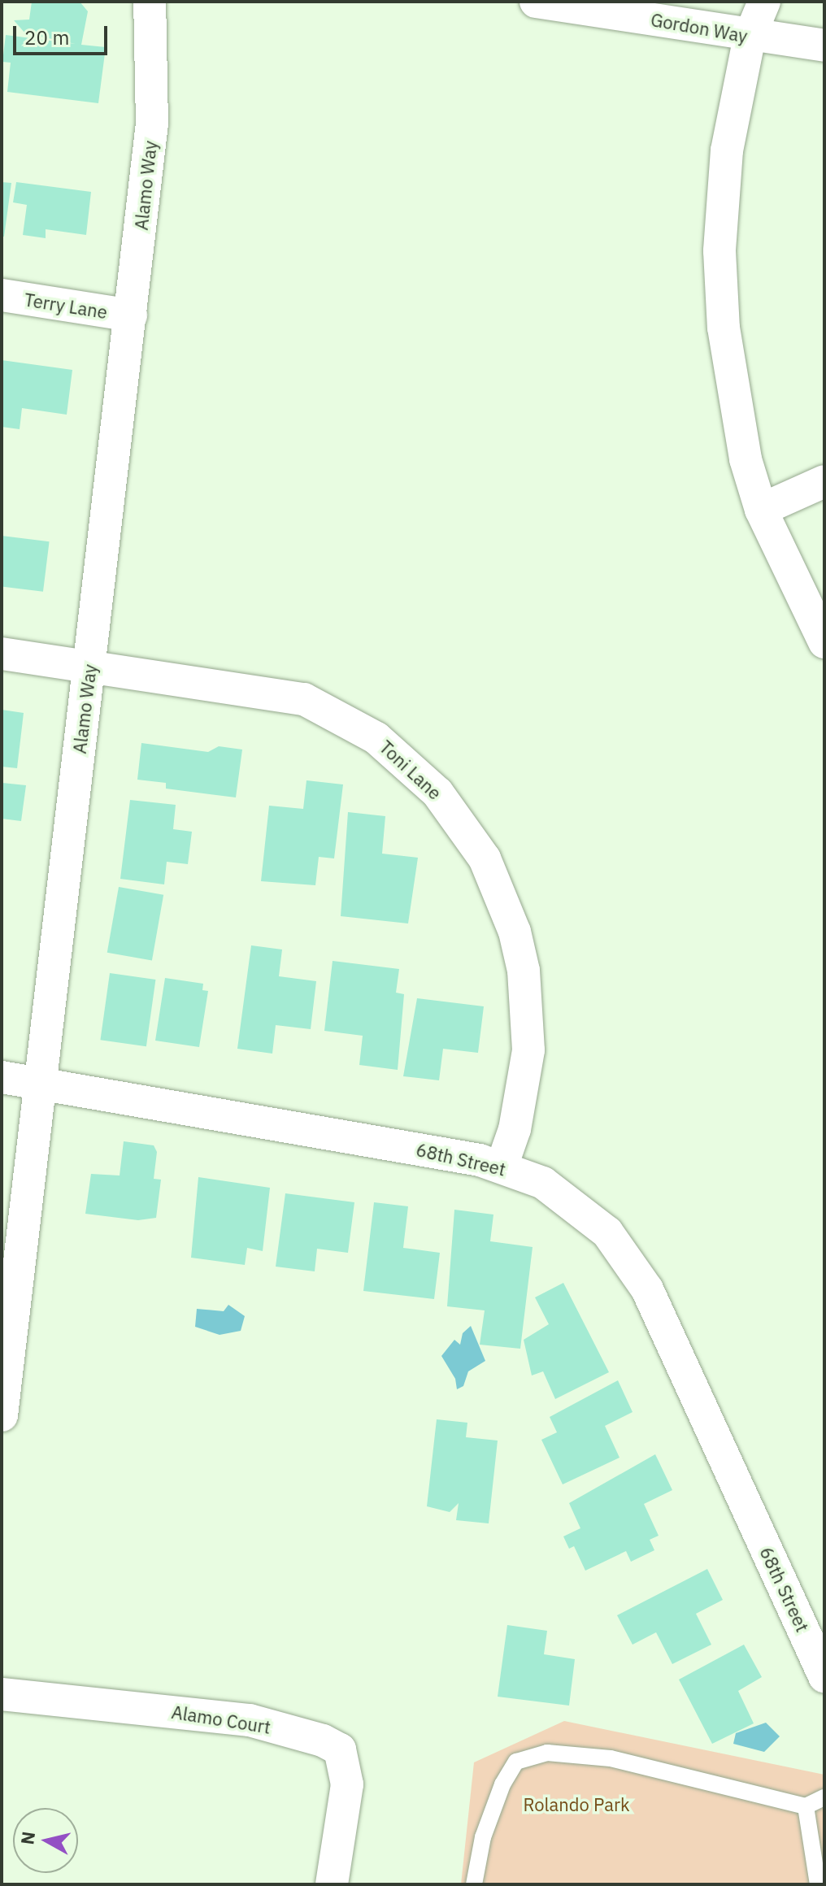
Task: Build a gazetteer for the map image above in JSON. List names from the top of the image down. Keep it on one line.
{"streets":{"street":["Gordon Way","Alamo Way","Terry Lane","Toni Lane","68th Street","Alamo Court"]},"crossings":[["Alamo Way","Terry Lane"],["Alamo Way","Toni Lane"],["Alamo Way","68th Street"],["Toni Lane","68th Street"]],"parks":["Rolando Park"],"scale_bar":"20 m","north":"left"}
